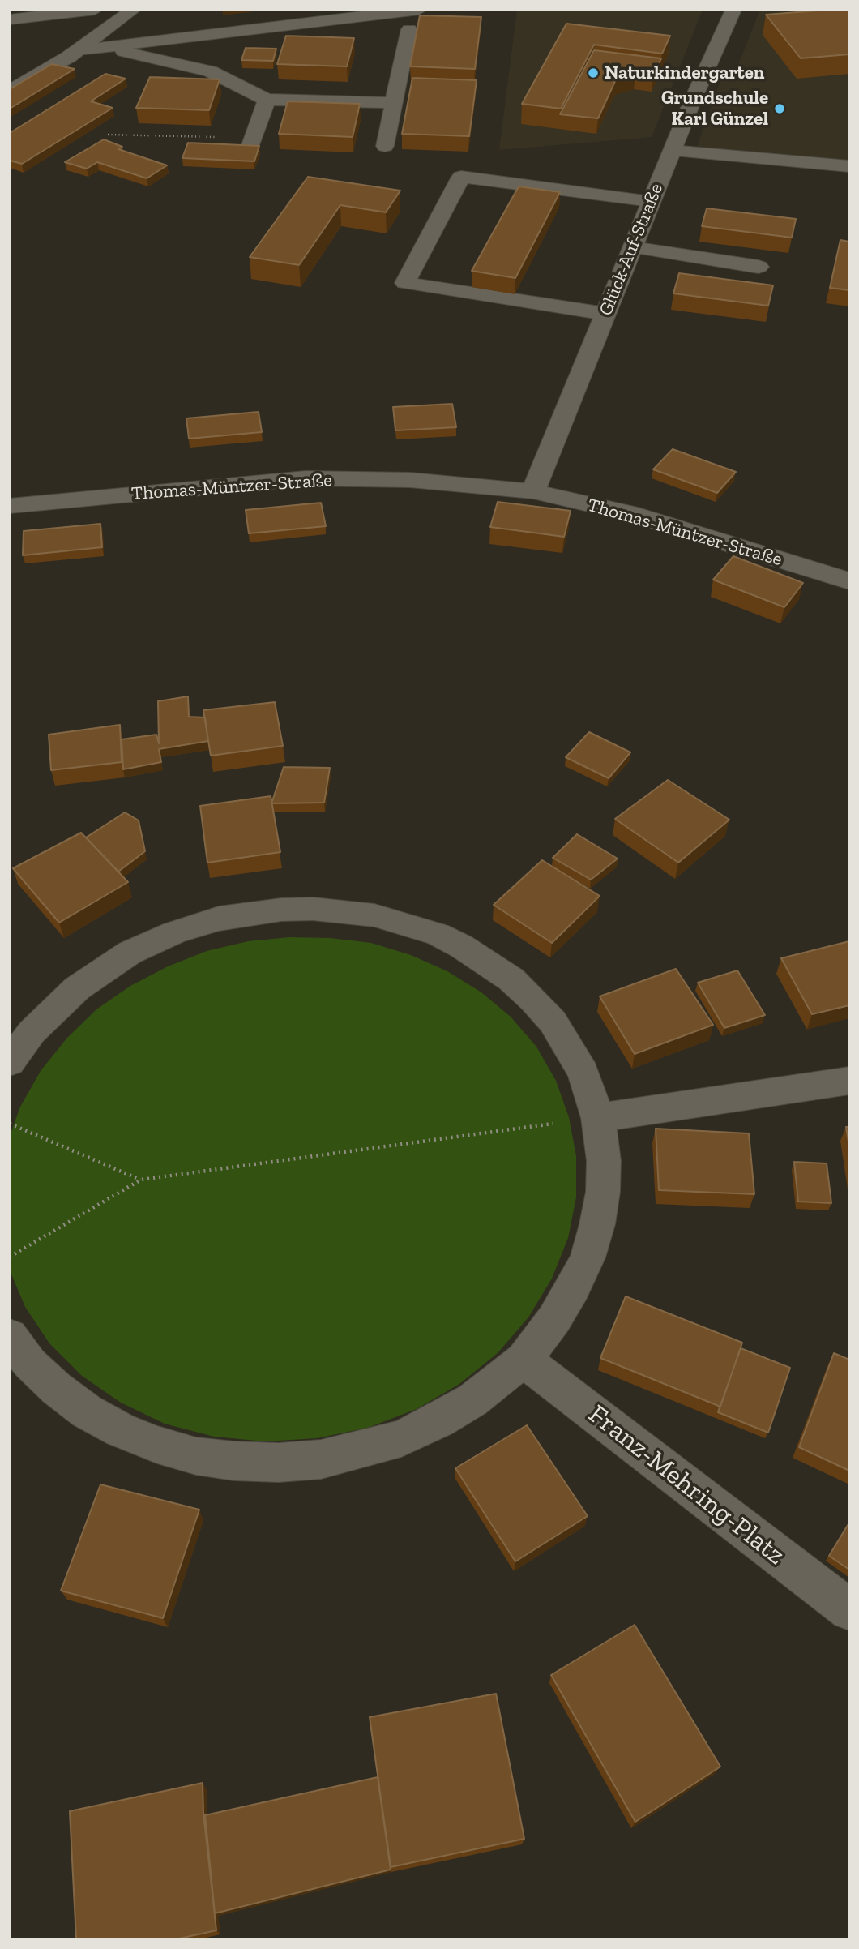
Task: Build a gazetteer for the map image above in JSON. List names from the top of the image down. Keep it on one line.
{"streets":{"street":["Glück-Auf-Straße","Thomas-Müntzer-Straße","Franz-Mehring-Platz"]},"crossings":[["Glück-Auf-Straße","Thomas-Müntzer-Straße"]],"places":["Naturkindergarten","Grundschule Karl Günzel"]}
